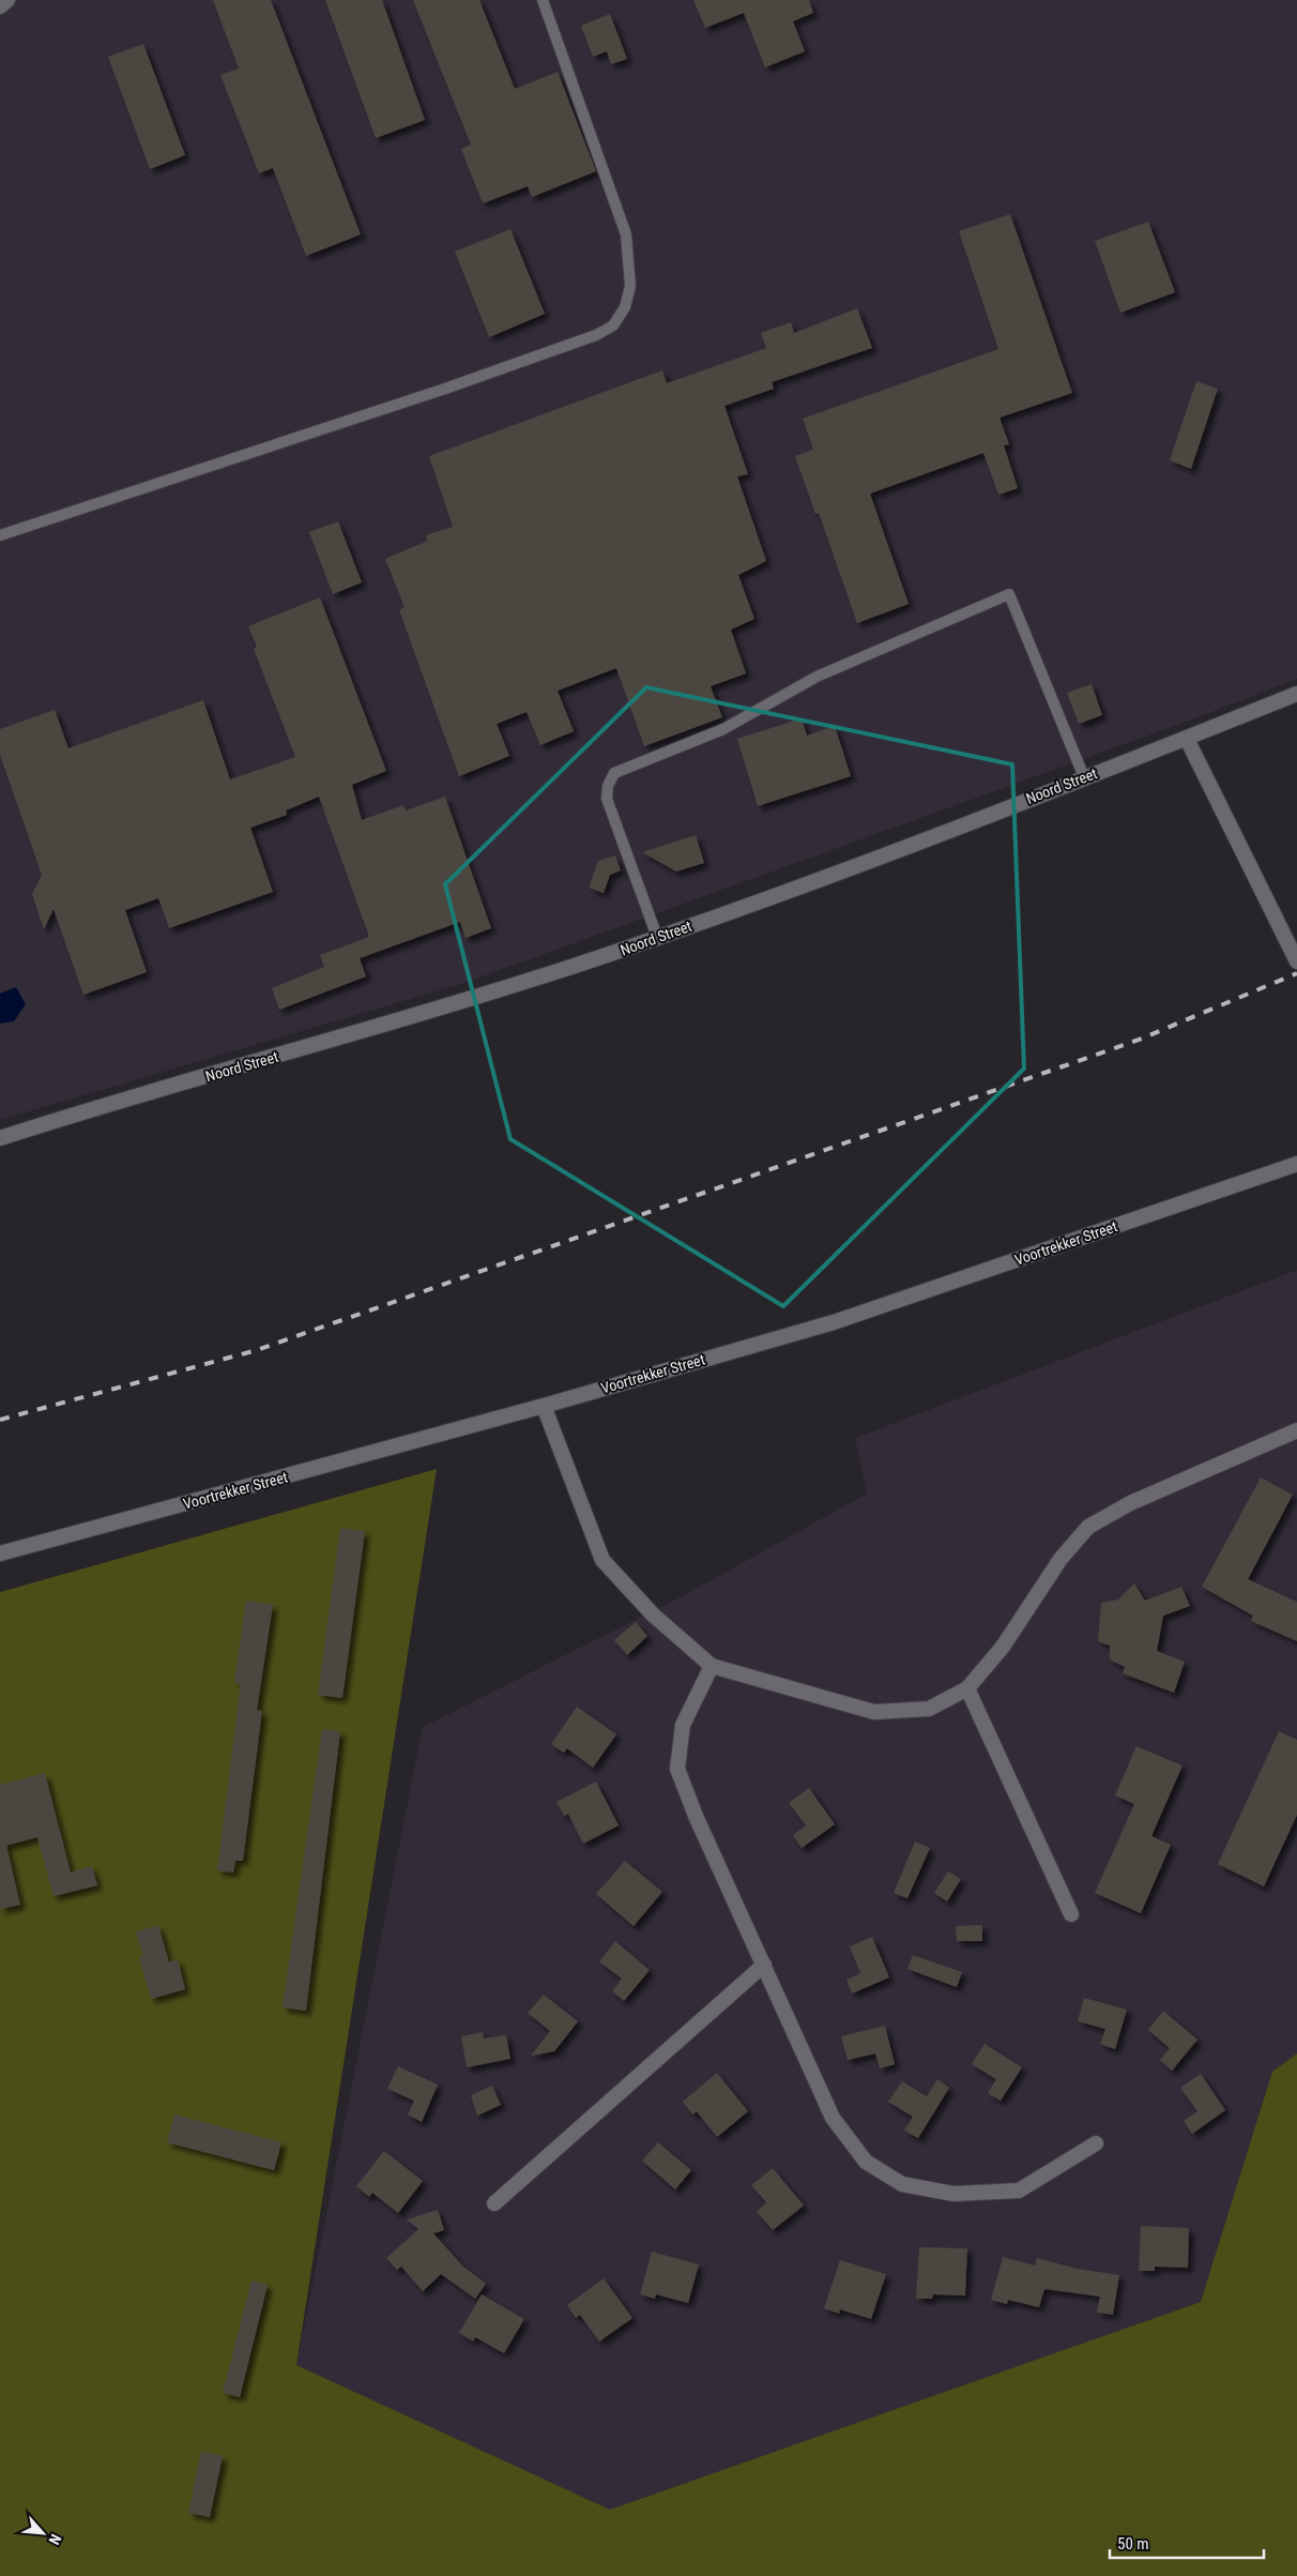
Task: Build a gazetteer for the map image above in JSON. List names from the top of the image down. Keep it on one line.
{"streets":{"street":["Noord Street","Voortrekker Street"]},"scale_bar":"50 m","north":"bottom right"}
